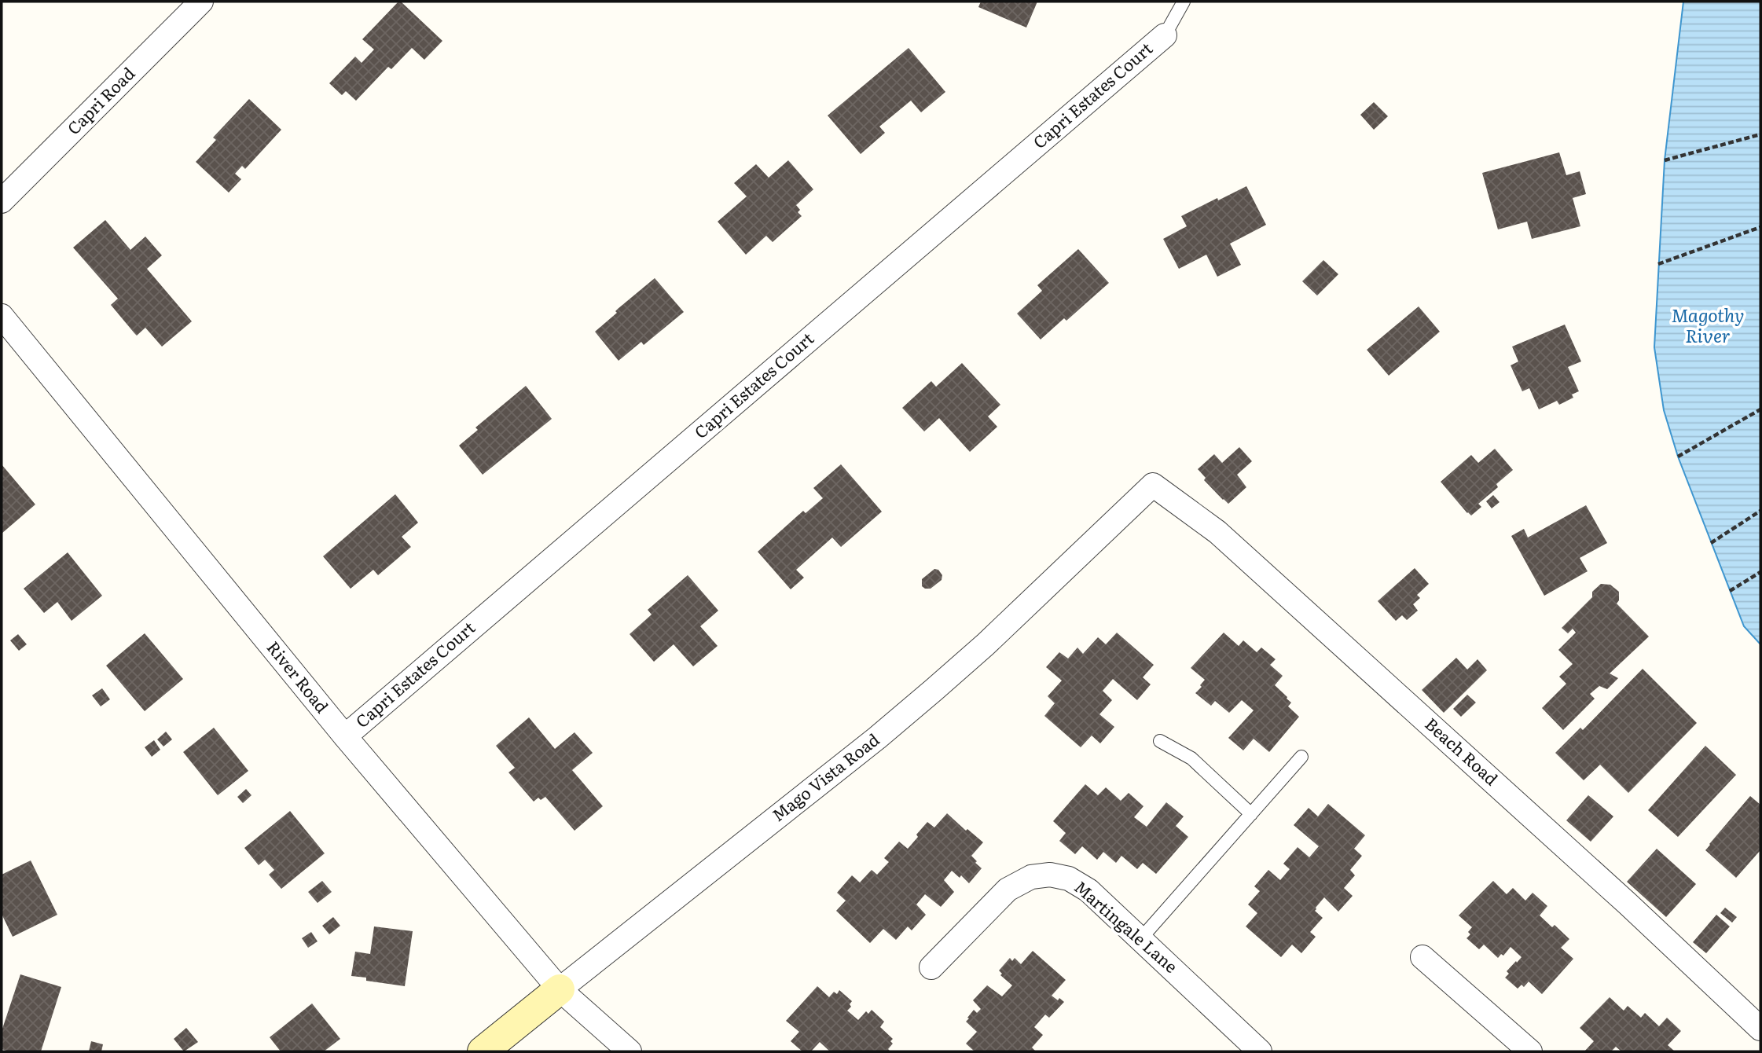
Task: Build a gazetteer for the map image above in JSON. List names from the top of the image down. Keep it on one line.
{"streets":{"street":["Capri Estates Court","Capri Road","River Road","Beach Road","Mago Vista Road","Martingale Lane"]},"crossings":[["Capri Estates Court","River Road"],["River Road","Mago Vista Road"],["Beach Road","Mago Vista Road"]],"water":["Magothy River"]}
